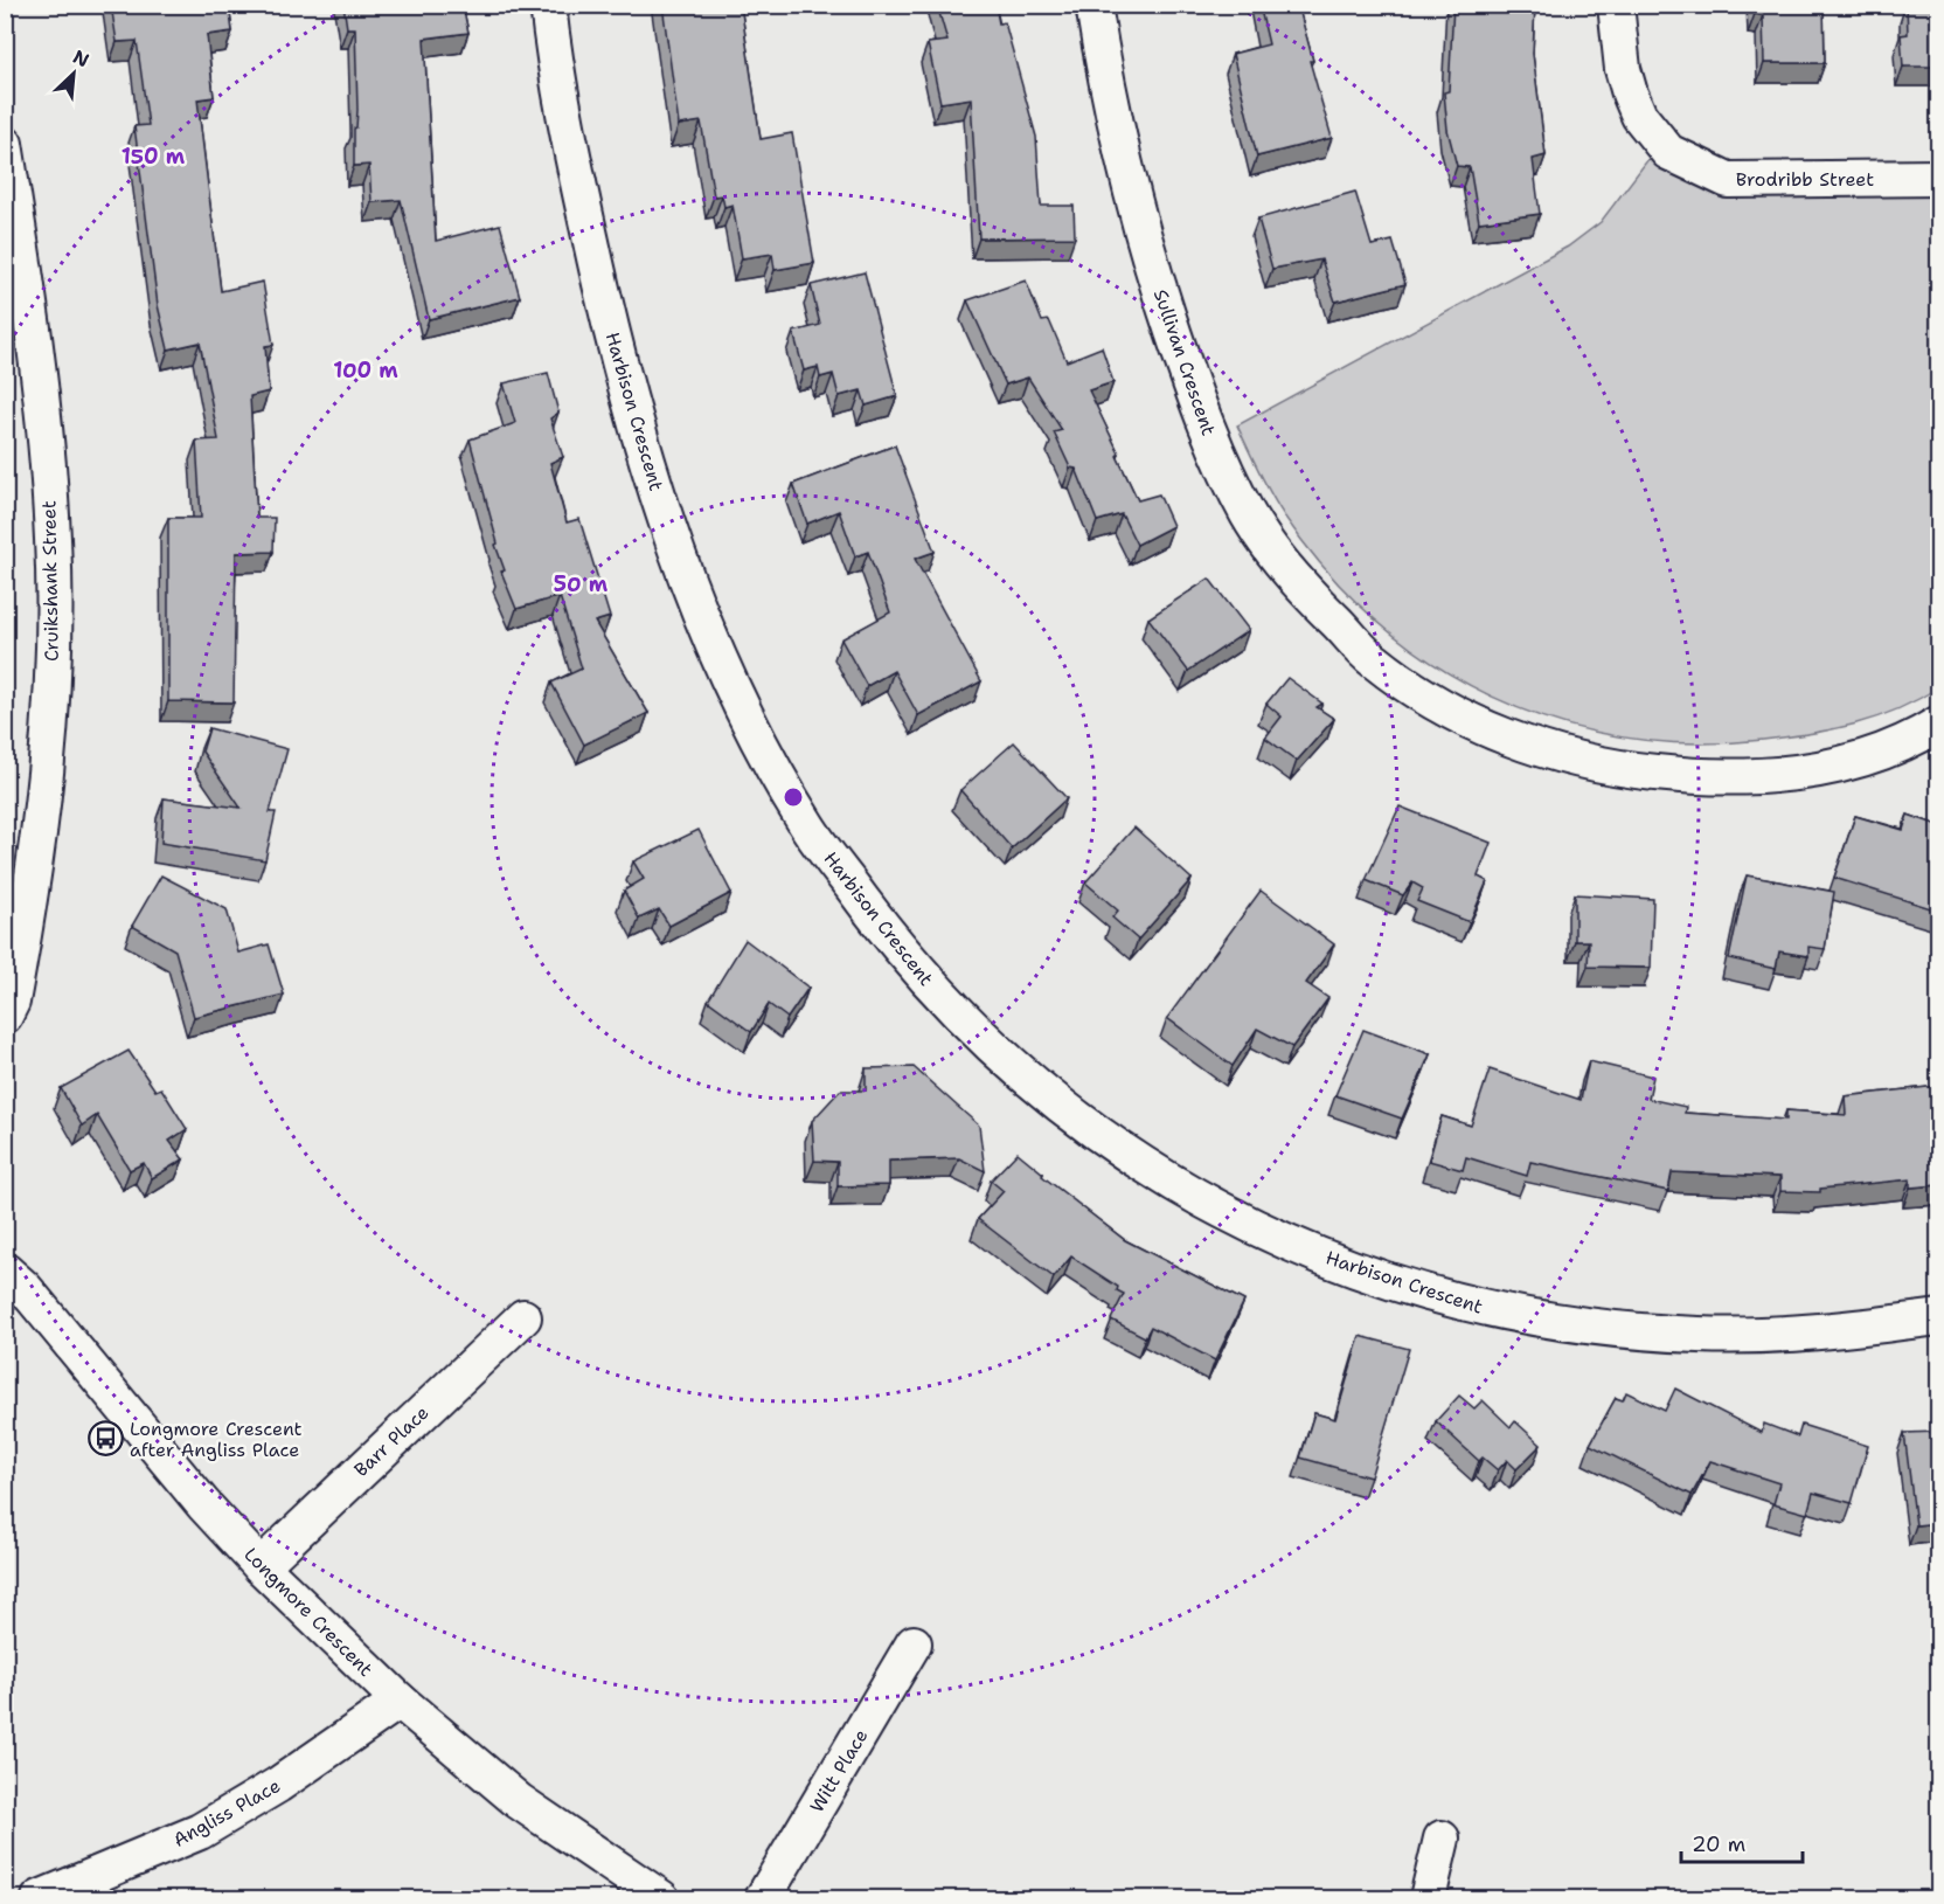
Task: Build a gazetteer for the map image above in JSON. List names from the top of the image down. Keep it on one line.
{"streets":{"street":["Brodribb Street","Sullivan Crescent","Harbison Crescent","Cruikshank Street","Barr Place","Longmore Crescent","Witt Place","Angliss Place"]},"crossings":[["Barr Place","Longmore Crescent"],["Longmore Crescent","Angliss Place"]],"places":{"bus stop":["Longmore Crescent after Angliss Place"]},"scale_bar":"20 m","north":"top right","rings":["150 m","100 m","50 m"]}
